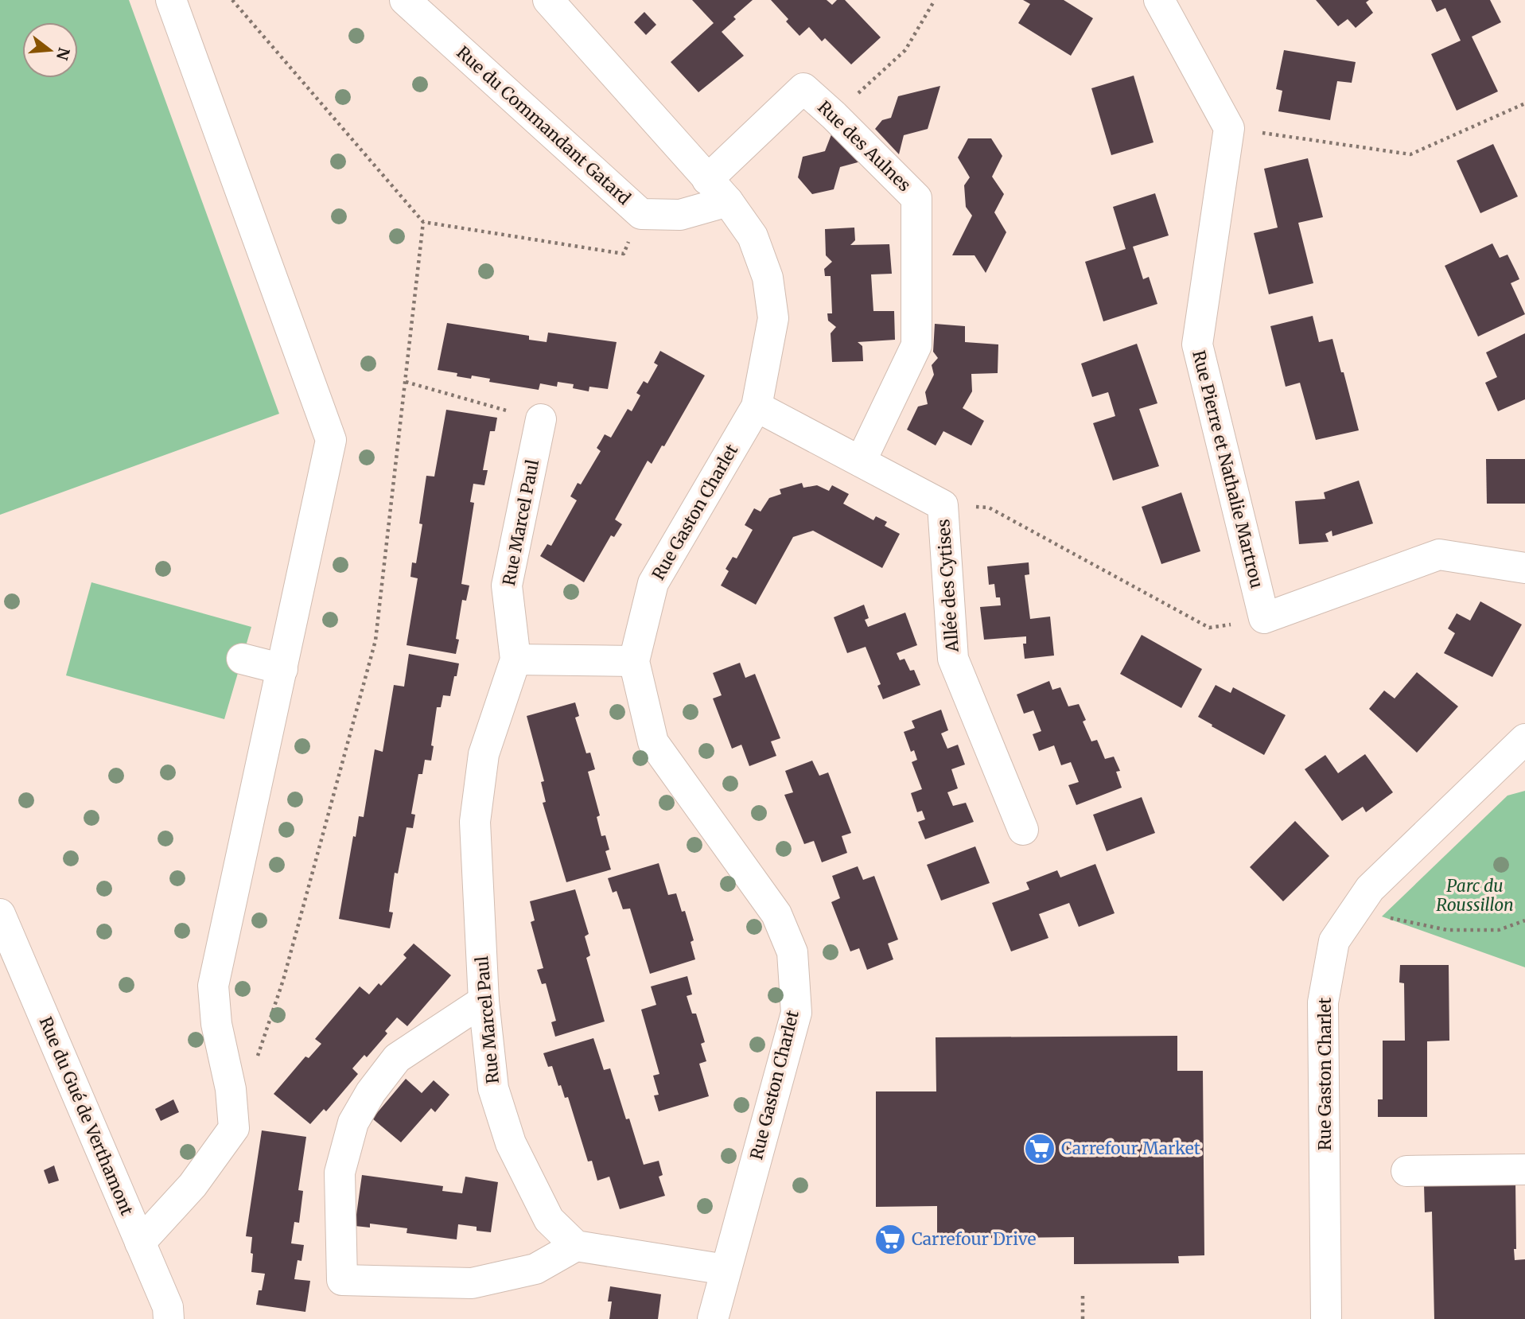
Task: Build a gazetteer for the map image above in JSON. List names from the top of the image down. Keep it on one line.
{"streets":{"street":["Rue du Commandant Gatard","Rue des Aulnes","Rue Pierre et Nathalie Martrou","Rue Gaston Charlet","Rue Marcel Paul","Allée des Cytises","Rue du Gué de Verthamont"]},"crossings":[["Rue du Commandant Gatard","Rue des Aulnes"],["Rue du Commandant Gatard","Rue Gaston Charlet"],["Rue des Aulnes","Rue Gaston Charlet"],["Rue des Aulnes","Allée des Cytises"],["Rue Gaston Charlet","Allée des Cytises"]],"parks":["Parc du Roussillon"],"places":{"supermarket":["Carrefour Market","Carrefour Drive"]},"north":"right"}
